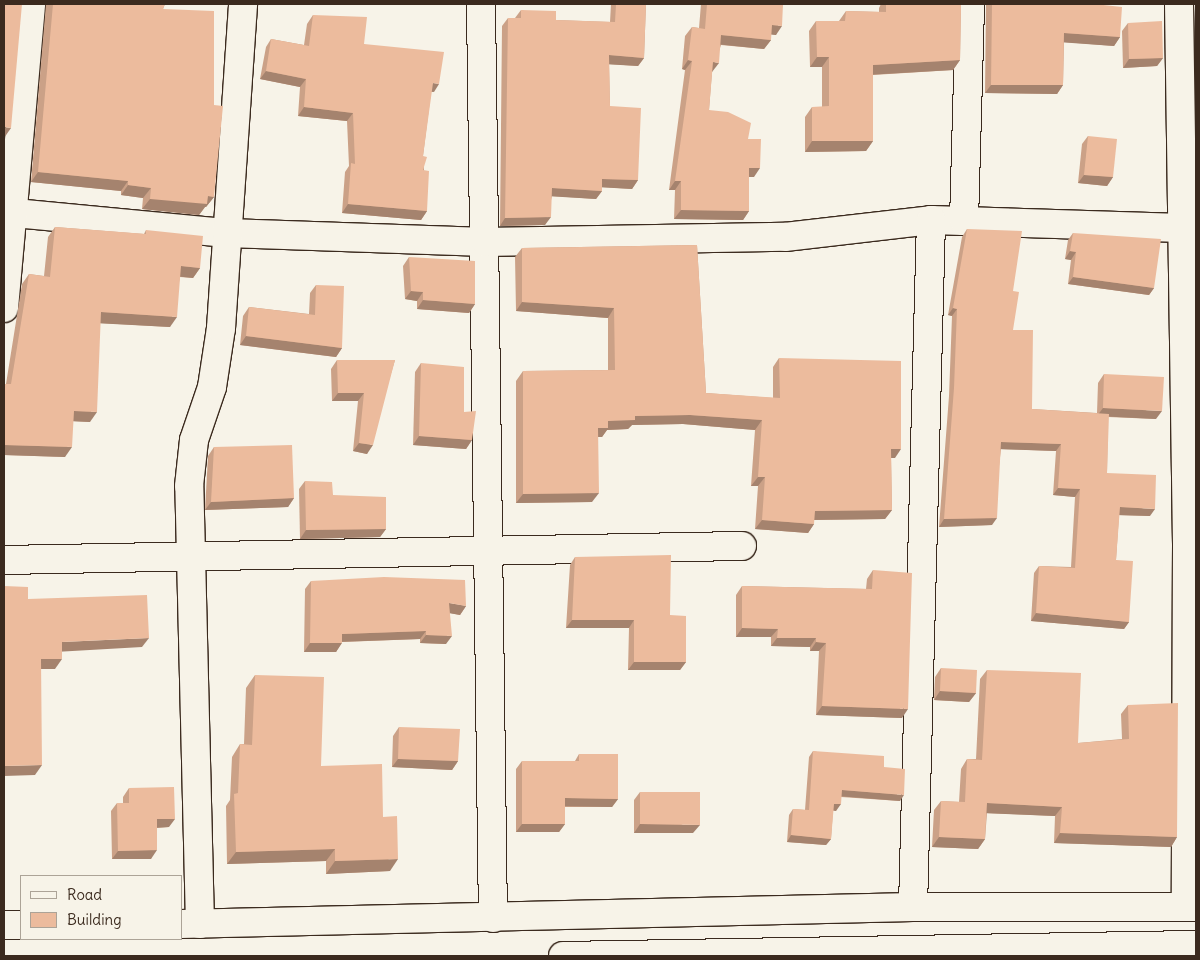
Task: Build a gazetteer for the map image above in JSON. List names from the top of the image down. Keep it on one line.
{"legend":["Road","Building"]}
